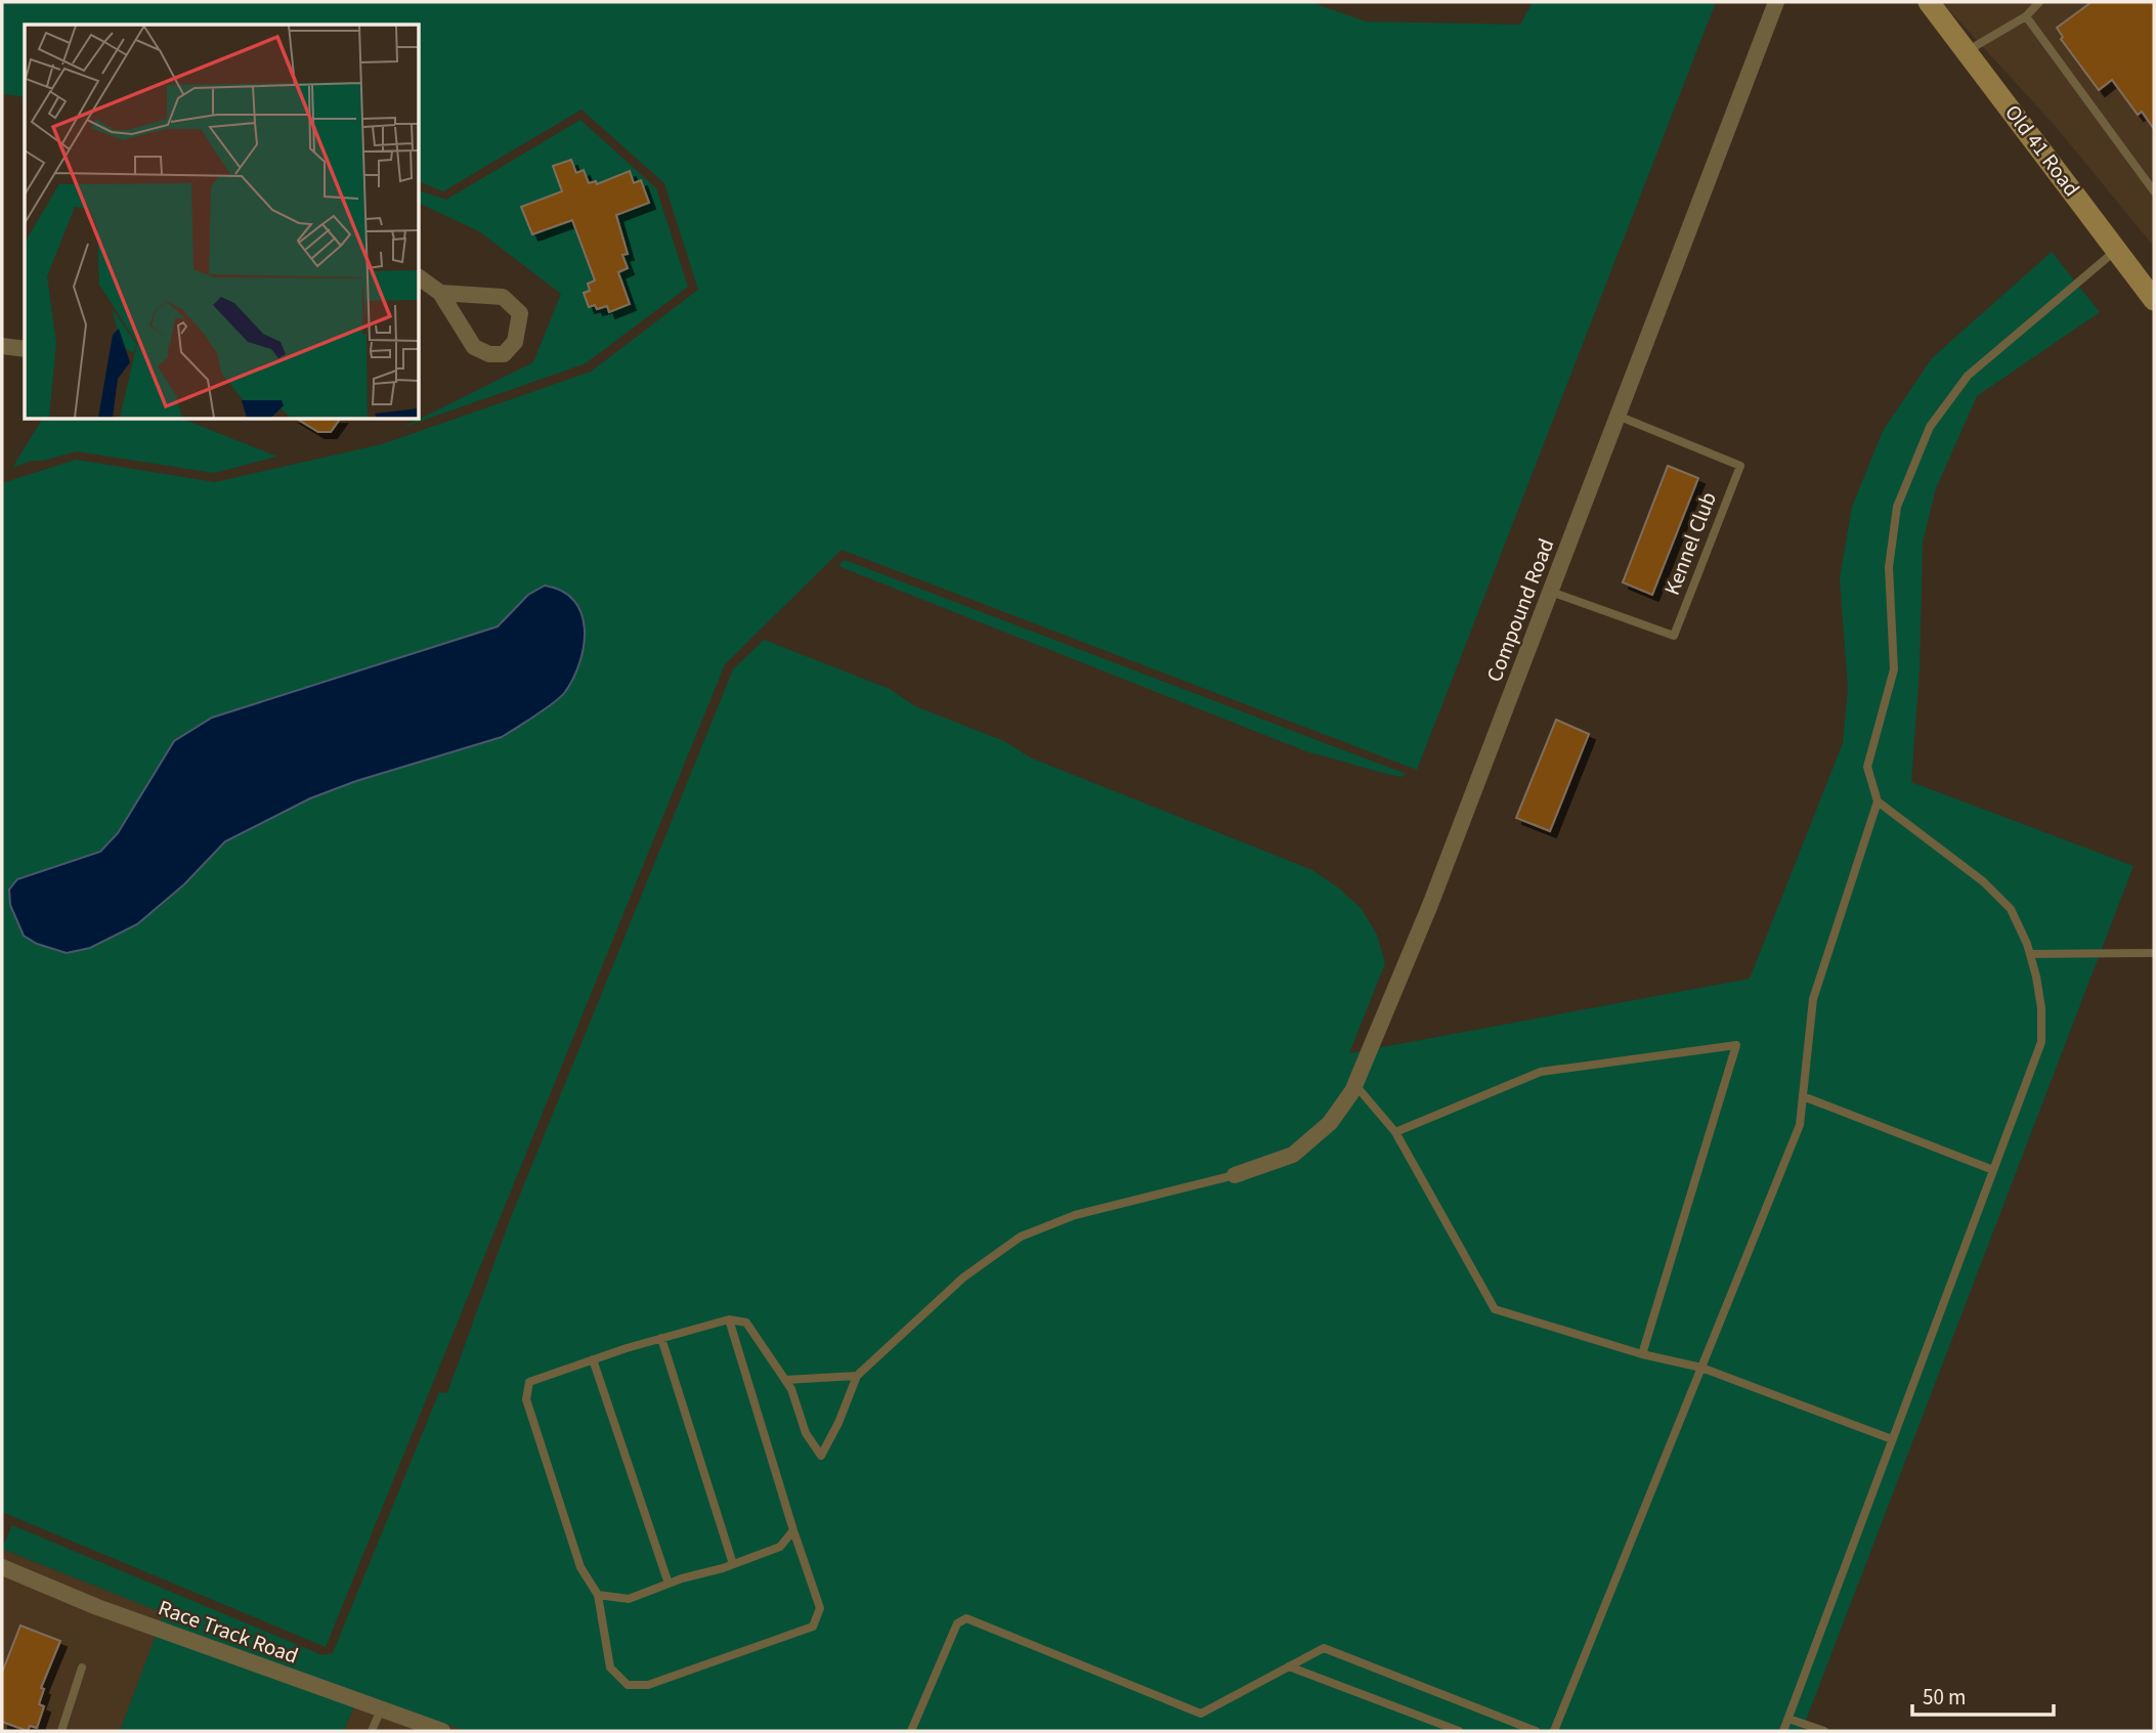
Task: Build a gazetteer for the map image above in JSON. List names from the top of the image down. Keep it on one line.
{"streets":{"street":["Old 41 Road","Compound Road","Race Track Road"],"lane":["Kennel Club"]},"crossings":[["Kennel Club","Compound Road"]],"scale_bar":"50 m"}
